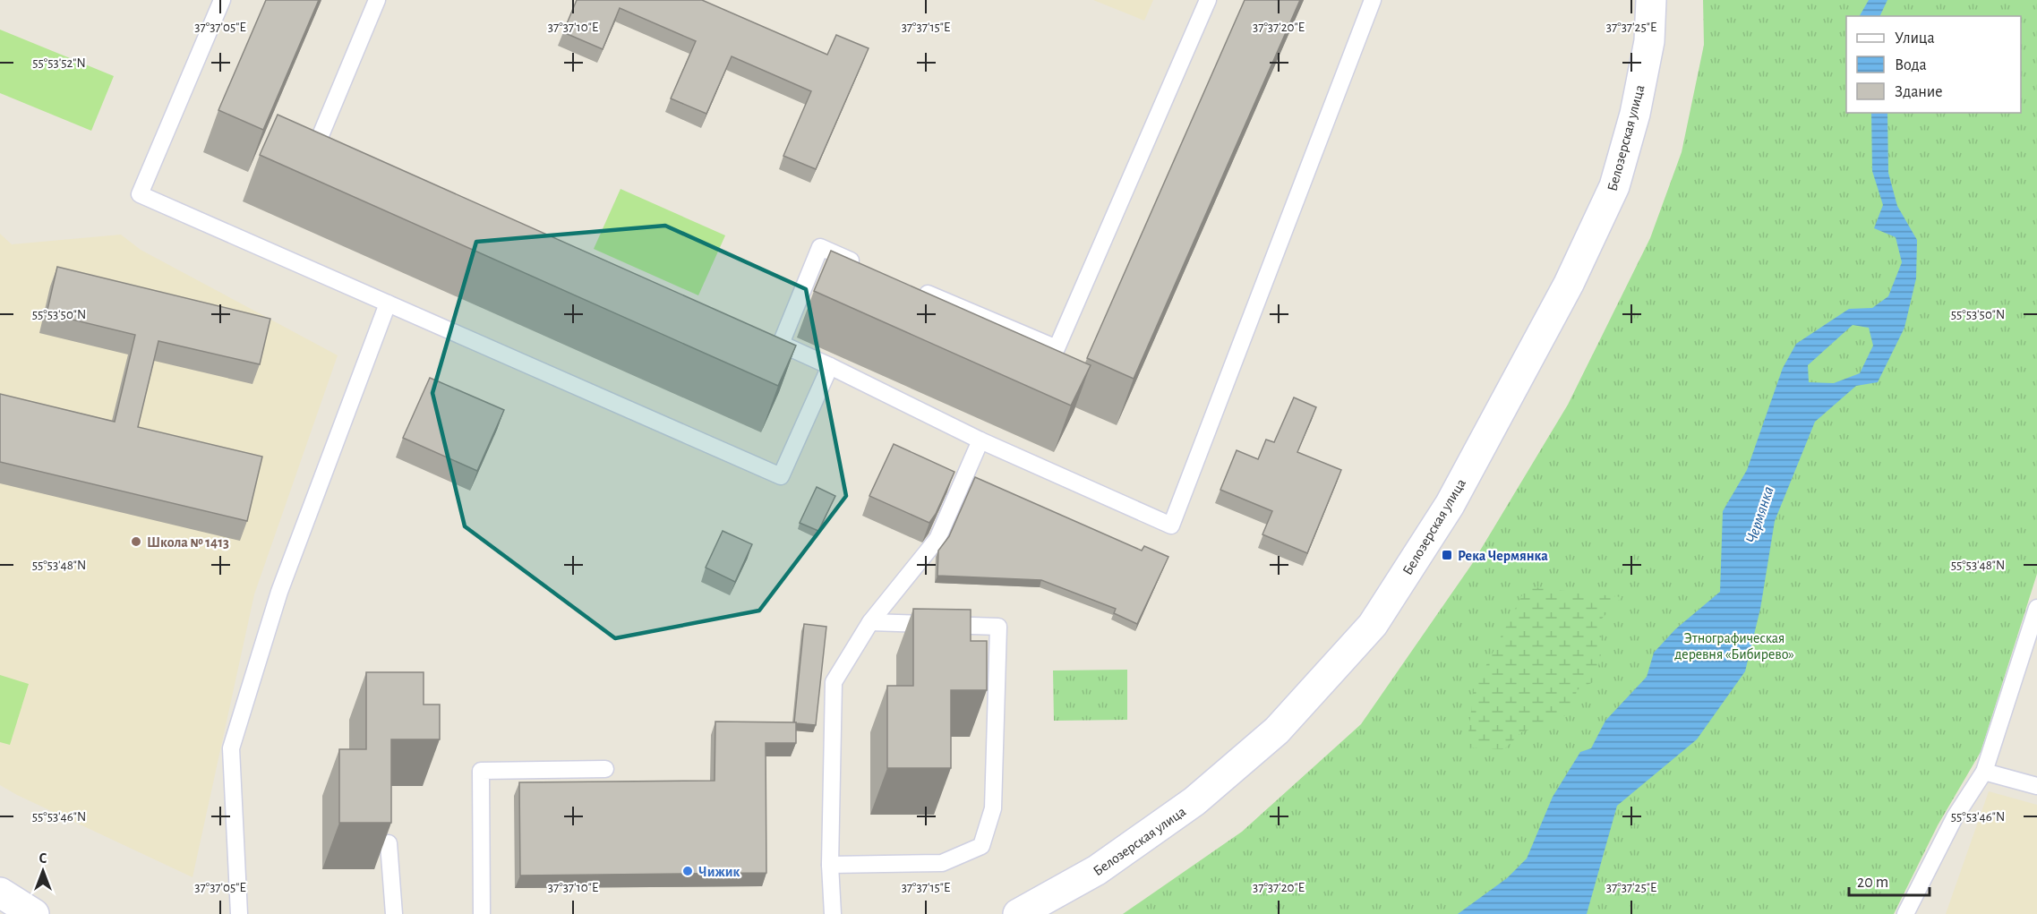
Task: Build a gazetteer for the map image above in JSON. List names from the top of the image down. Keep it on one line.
{"streets":{"street":["Белозерская улица"]},"water":["Чермянка"],"parks":["Этнографическая деревня «Бибирево»"],"places":{"other":["Школа № 1413","Чижик"],"transit":["Река Чермянка"]},"legend":["Улица","Вода","Здание"],"scale_bar":"20 m","north":"top","coordinates":["37°37'05\"E","37°37'10\"E","37°37'15\"E","37°37'20\"E","37°37'25\"E","55°53'52\"N","55°53'50\"N","55°53'48\"N","55°53'46\"N"]}
